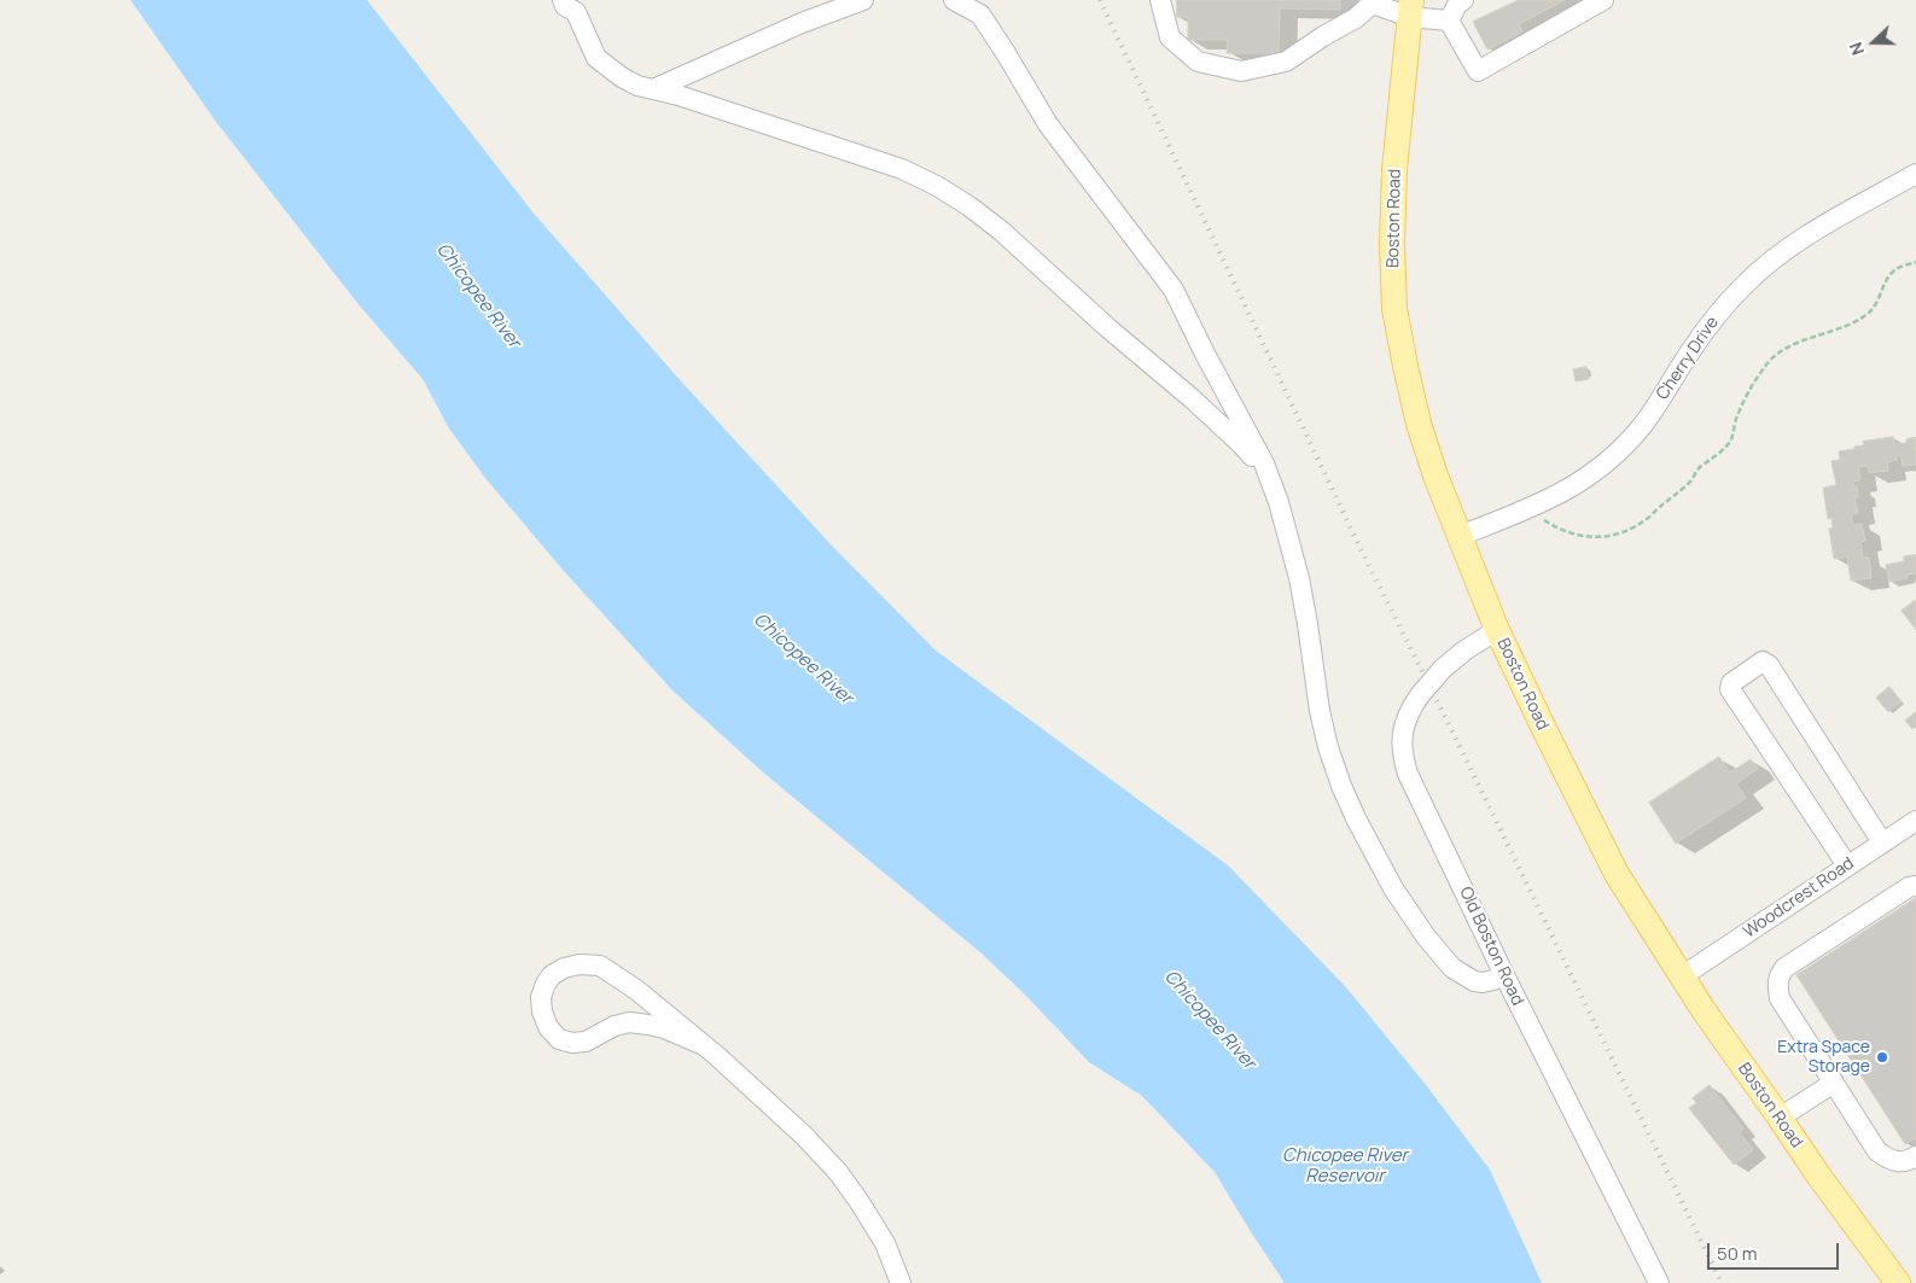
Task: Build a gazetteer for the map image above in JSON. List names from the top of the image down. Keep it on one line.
{"streets":{"main road":["Boston Road"],"street":["Cherry Drive","Woodcrest Road","Old Boston Road"]},"crossings":[["Boston Road","Cherry Drive"],["Boston Road","Woodcrest Road"],["Boston Road","Old Boston Road"]],"water":["Chicopee River","Chicopee River Reservoir"],"places":["Extra Space Storage"],"scale_bar":"50 m","north":"left"}
